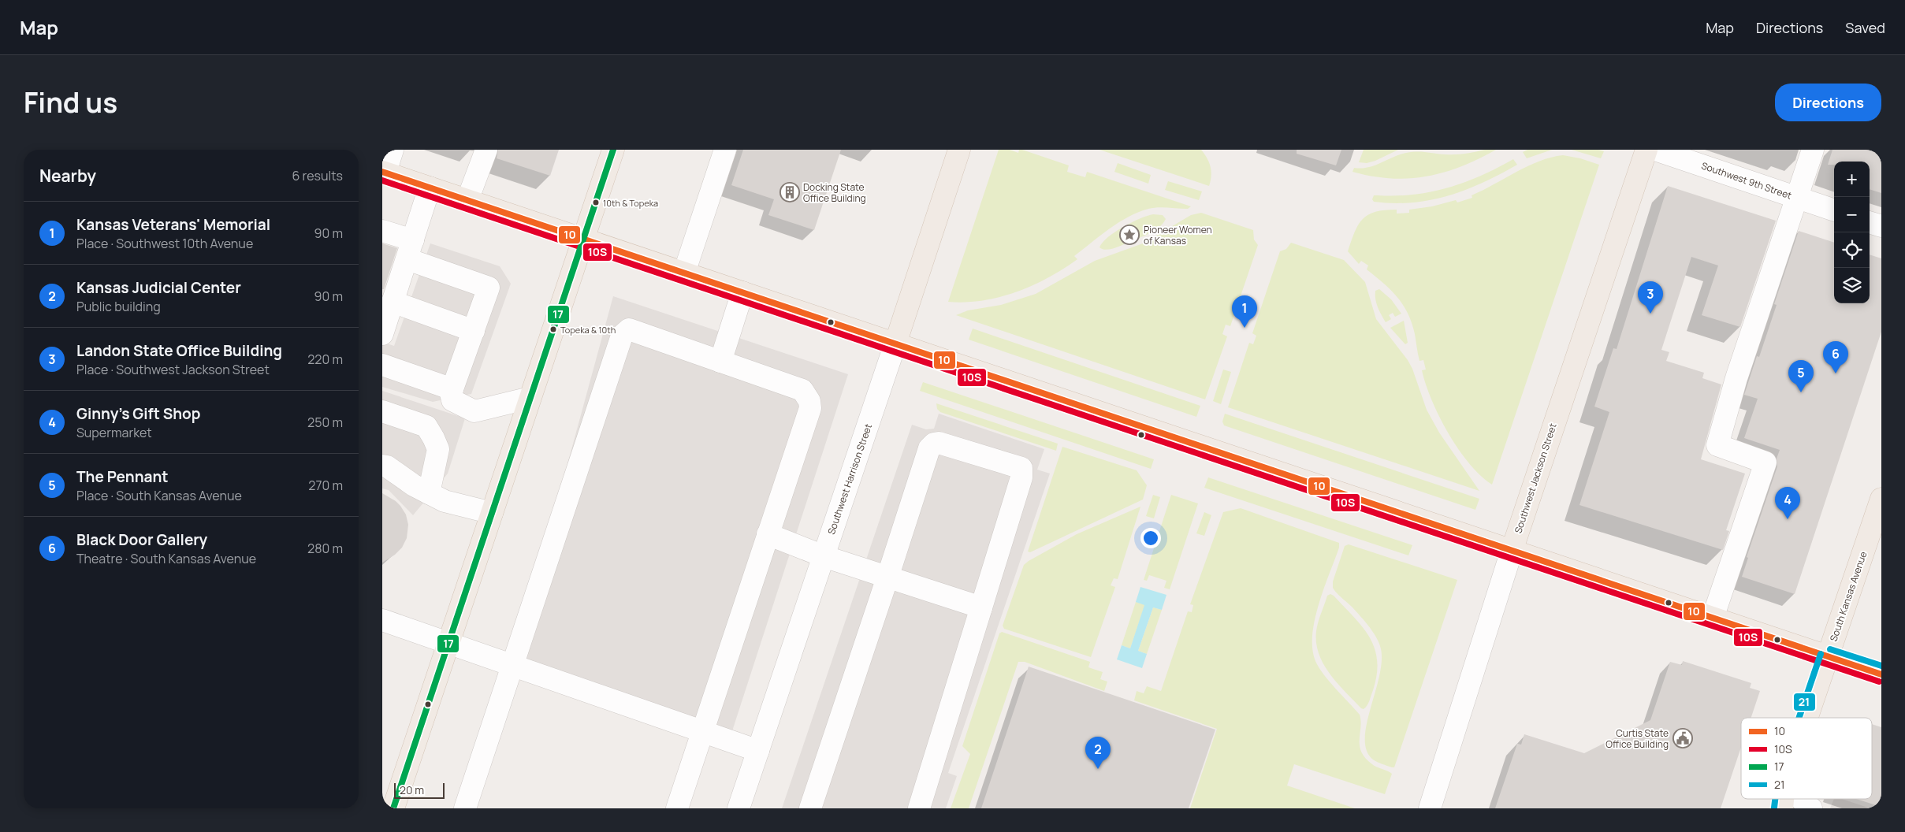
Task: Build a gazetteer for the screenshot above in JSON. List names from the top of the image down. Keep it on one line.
{"streets":{"main road":["Southwest Jackson Street","Southwest Harrison Street","South Kansas Avenue"],"street":["Southwest 9th Street"]},"places":{"building":["Docking State Office Building"],"other":["10th & Topeka","Topeka & 10th"],"place":["Pioneer Women of Kansas"],"public building":["Curtis State Office Building"]},"lines":["transit line 17","transit line 10","transit line 10S","transit line 21"],"legend":["10","10S","17","21"],"scale_bar":"20 m","page":{"header":"Map","nav":["Map","Directions","Saved"],"title":"Find us","buttons":"Directions","heading":["Nearby","6 results"],"map_buttons":["+","−"],"list":[{"mark":"1","name":"Kansas Veterans' Memorial","note":"Place · Southwest 10th Avenue","value":"90 m"},{"mark":"2","name":"Kansas Judicial Center","note":"Public building","value":"90 m"},{"mark":"3","name":"Landon State Office Building","note":"Place · Southwest Jackson Street","value":"220 m"},{"mark":"4","name":"Ginny's Gift Shop","note":"Supermarket","value":"250 m"},{"mark":"5","name":"The Pennant","note":"Place · South Kansas Avenue","value":"270 m"},{"mark":"6","name":"Black Door Gallery","note":"Theatre · South Kansas Avenue","value":"280 m"}],"pins":["3","1","6","5","4","2"],"scale":"20 m"}}
